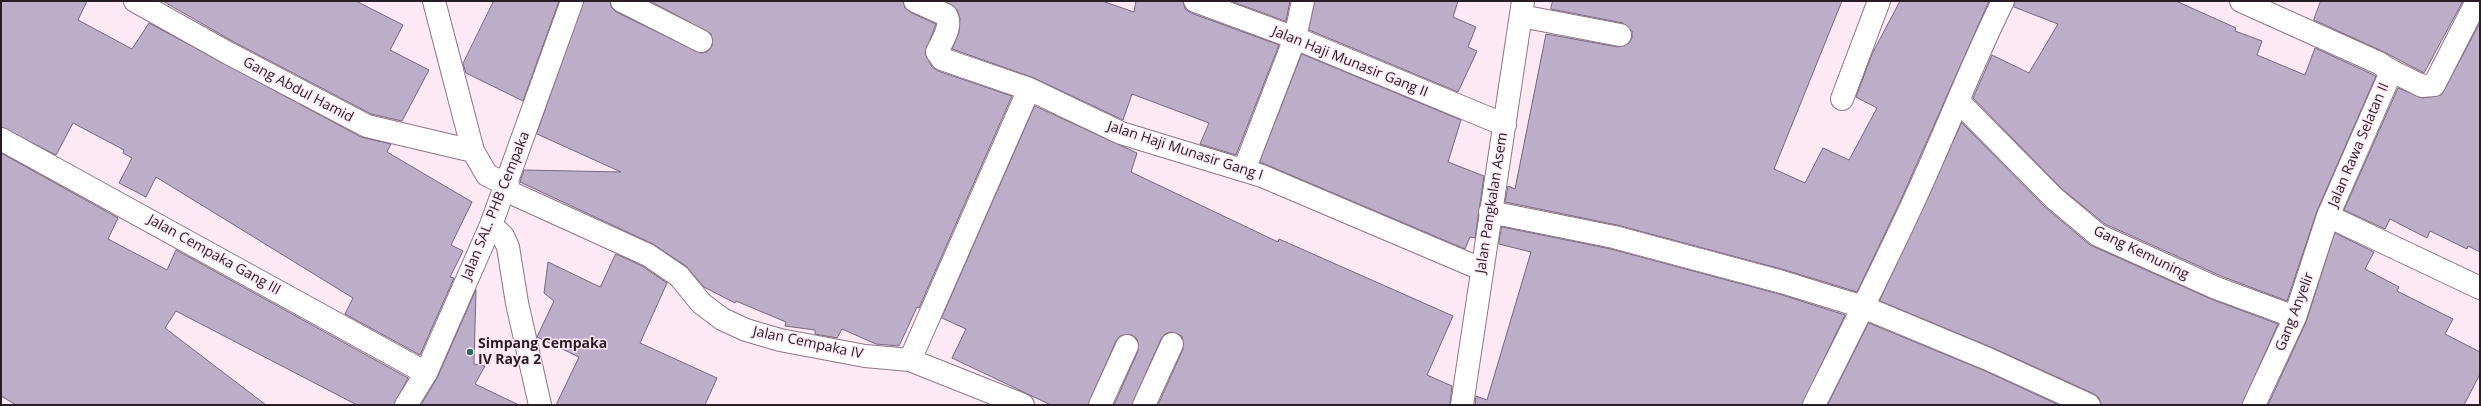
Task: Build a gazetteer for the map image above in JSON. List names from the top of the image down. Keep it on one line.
{"streets":{"street":["Jalan Haji Munasir Gang II","Gang Abdul Hamid","Jalan Rawa Selatan II","Jalan Haji Munasir Gang I","Jalan Pangkalan Asem","Jalan SAL. PHB Cempaka","Gang Kemuning","Jalan Cempaka Gang III","Gang Anyelir","Jalan Cempaka IV"]},"crossings":[["Jalan Haji Munasir Gang II","Jalan Pangkalan Asem"],["Gang Abdul Hamid","Jalan Cempaka IV"],["Jalan Rawa Selatan II","Gang Anyelir"],["Jalan Haji Munasir Gang I","Jalan Pangkalan Asem"],["Jalan SAL. PHB Cempaka","Jalan Cempaka Gang III"],["Jalan SAL. PHB Cempaka","Jalan Cempaka IV"],["Gang Kemuning","Gang Anyelir"]],"places":["Simpang Cempaka IV Raya 2"]}
